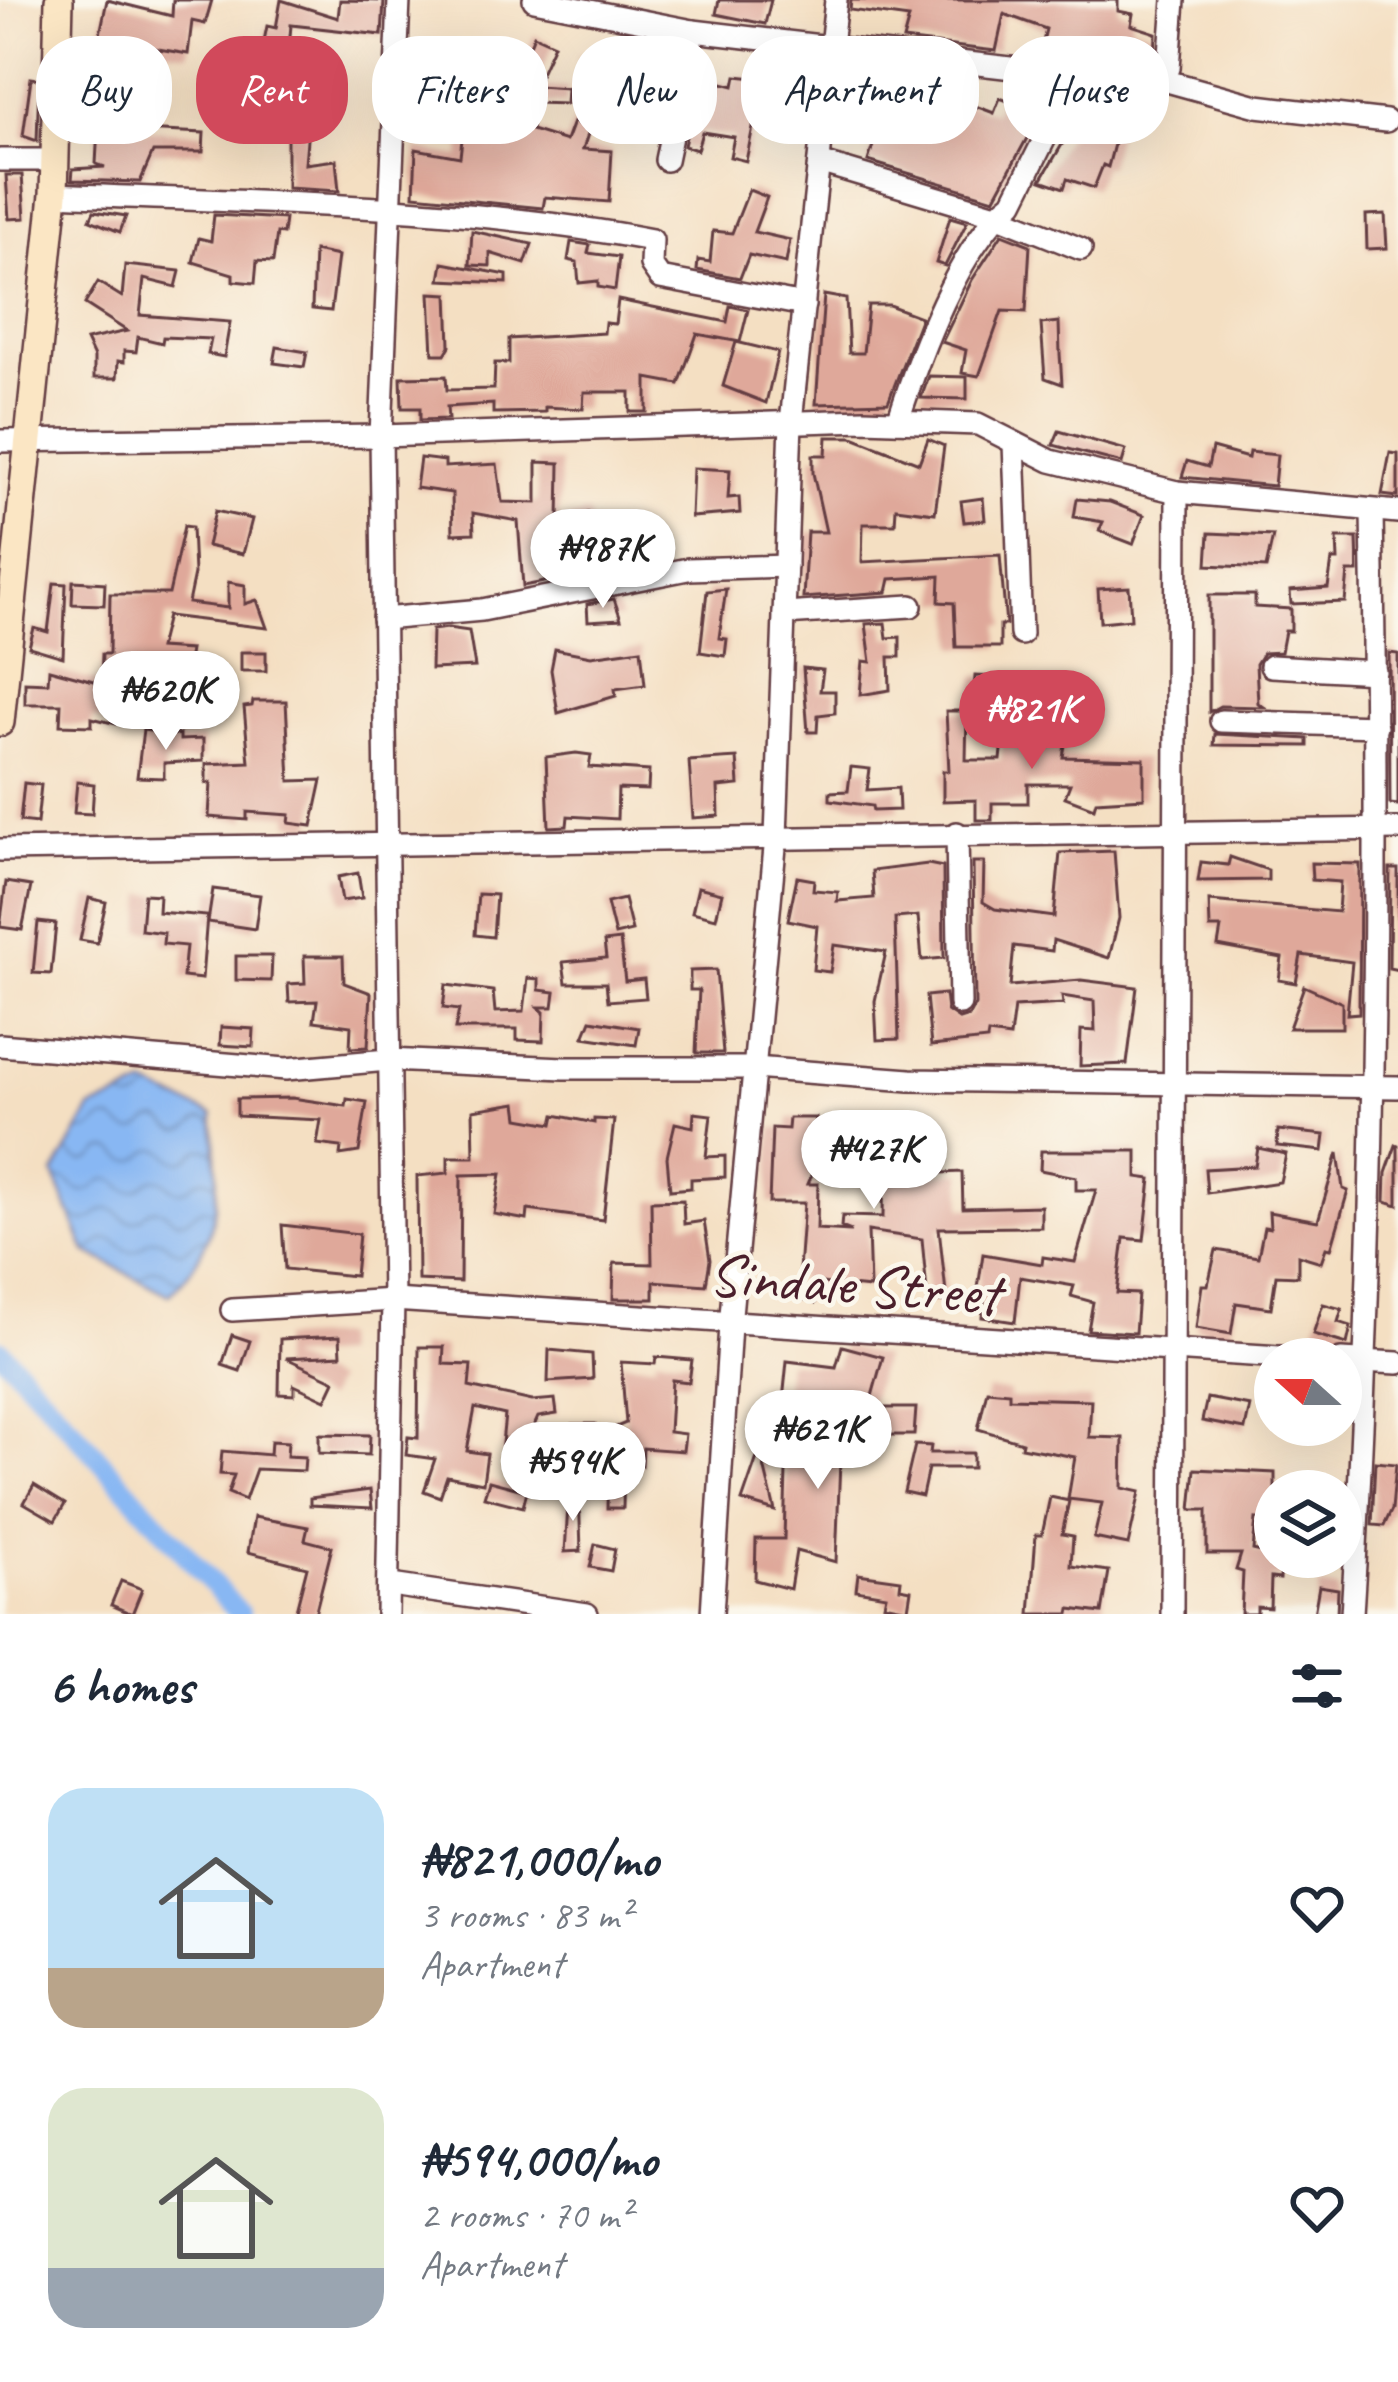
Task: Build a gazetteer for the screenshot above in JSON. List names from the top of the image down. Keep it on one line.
{"streets":{"street":["Sindale Street"]},"north":"left","page":{"chip":["Buy","Rent","Filters","New","Apartment","House"],"price":["₦987K","₦620K","₦821K","₦427K","₦621K","₦594K"],"heading":"6 homes","list":[{"name":"₦821,000/mo","note":"3 rooms · 83 m² · Apartment"},{"name":"₦594,000/mo","note":"2 rooms · 70 m² · Apartment"}]}}
